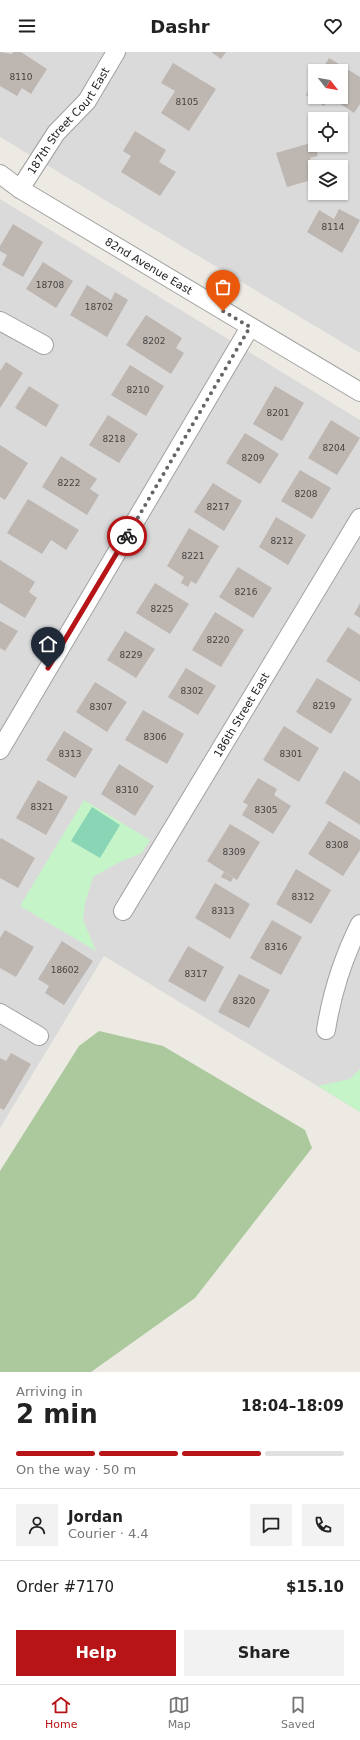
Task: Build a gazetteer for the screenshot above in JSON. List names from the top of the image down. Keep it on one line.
{"streets":{"street":["187th Street Court East","82nd Avenue East","186th Street East"]},"crossings":[["187th Street Court East","82nd Avenue East"]],"house_numbers":["8110","8105","8114","18708","18702","8202","8210","8201","8218","8204","8209","8222","8208","8217","8212","8221","8216","8225","8220","8229","8302","8219","8307","8306","8313","8301","8310","8321","8305","8308","8309","8312","8313","8316","18602","8317","8320"],"north":"bottom right","page":{"header":"Dashr","heading":["2 min","Arriving in","18:04–18:09"],"panel":["Jordan","Courier · 4.4","Order #7170","$15.10"],"bar":"On the way · 50 m","buttons":["Help","Share"],"tabs":["Home","Map","Saved"]}}
